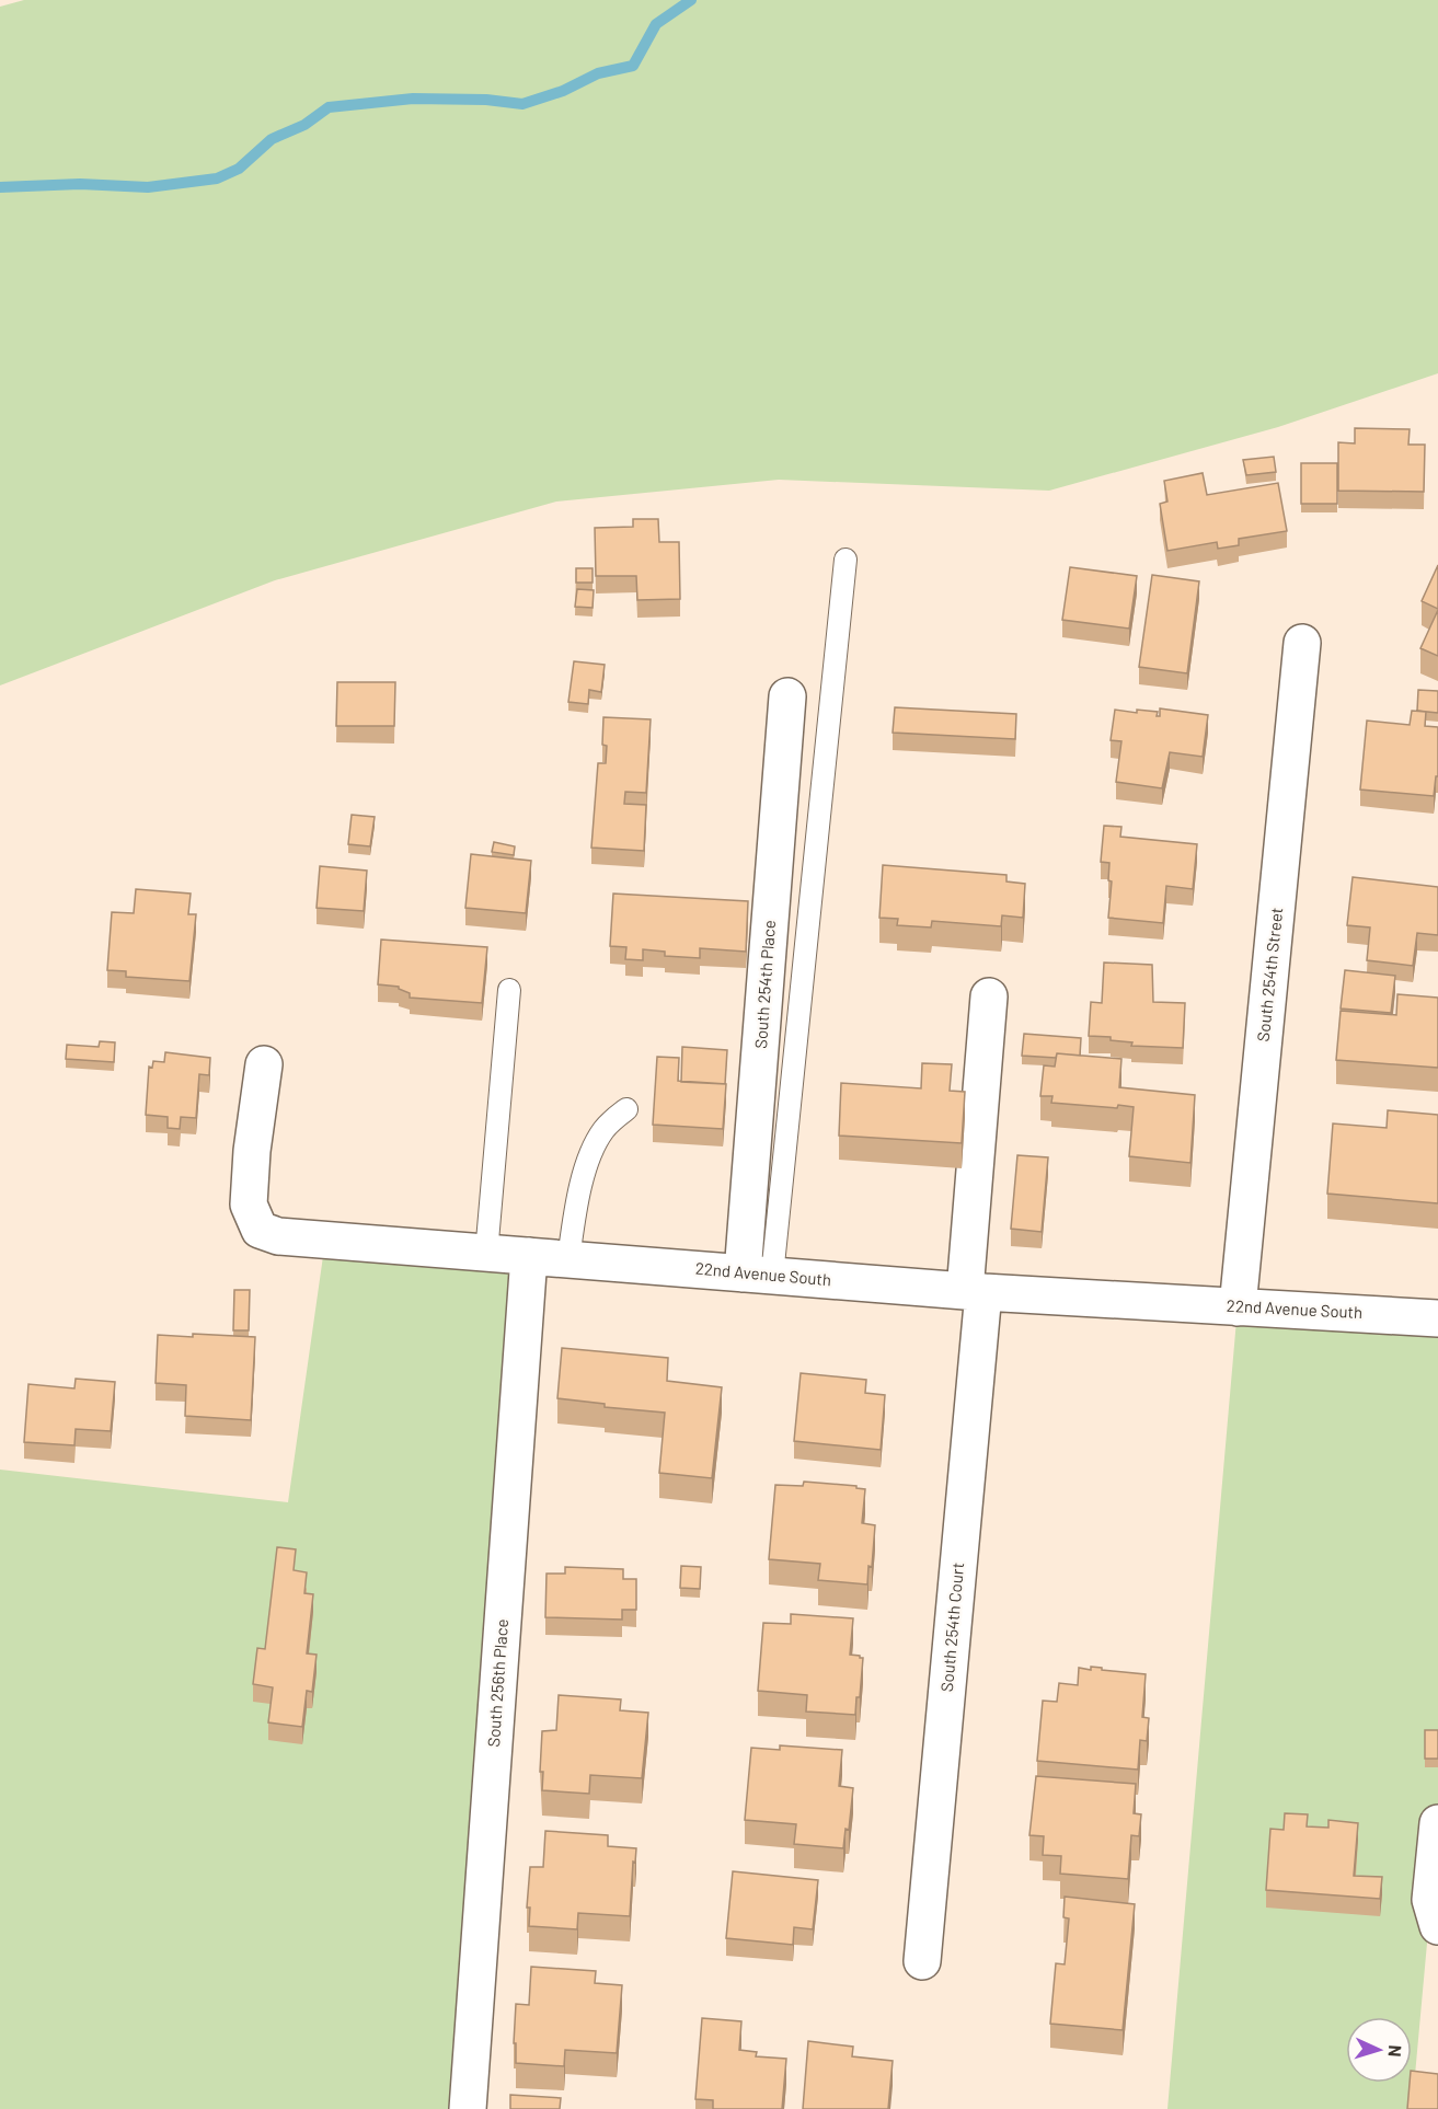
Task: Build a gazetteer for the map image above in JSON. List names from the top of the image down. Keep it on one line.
{"streets":{"street":["South 254th Street","South 254th Place","22nd Avenue South","South 254th Court","South 256th Place"]},"crossings":[["South 254th Street","22nd Avenue South"],["South 254th Place","22nd Avenue South"],["22nd Avenue South","South 254th Court"],["22nd Avenue South","South 256th Place"]],"north":"right"}
